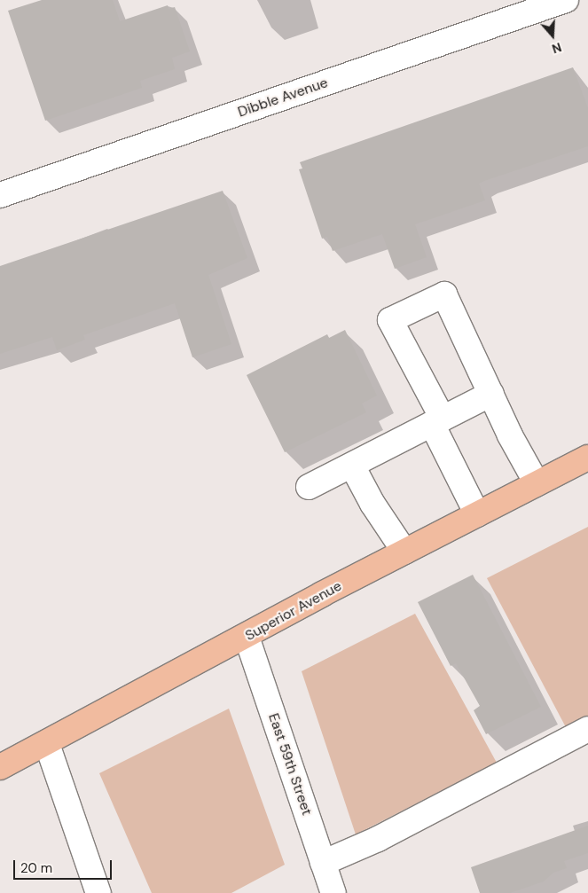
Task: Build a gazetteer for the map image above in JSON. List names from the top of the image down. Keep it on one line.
{"streets":{"main road":["Superior Avenue"],"street":["Dibble Avenue","East 59th Street"]},"crossings":[["Superior Avenue","East 59th Street"]],"scale_bar":"20 m","north":"bottom"}
